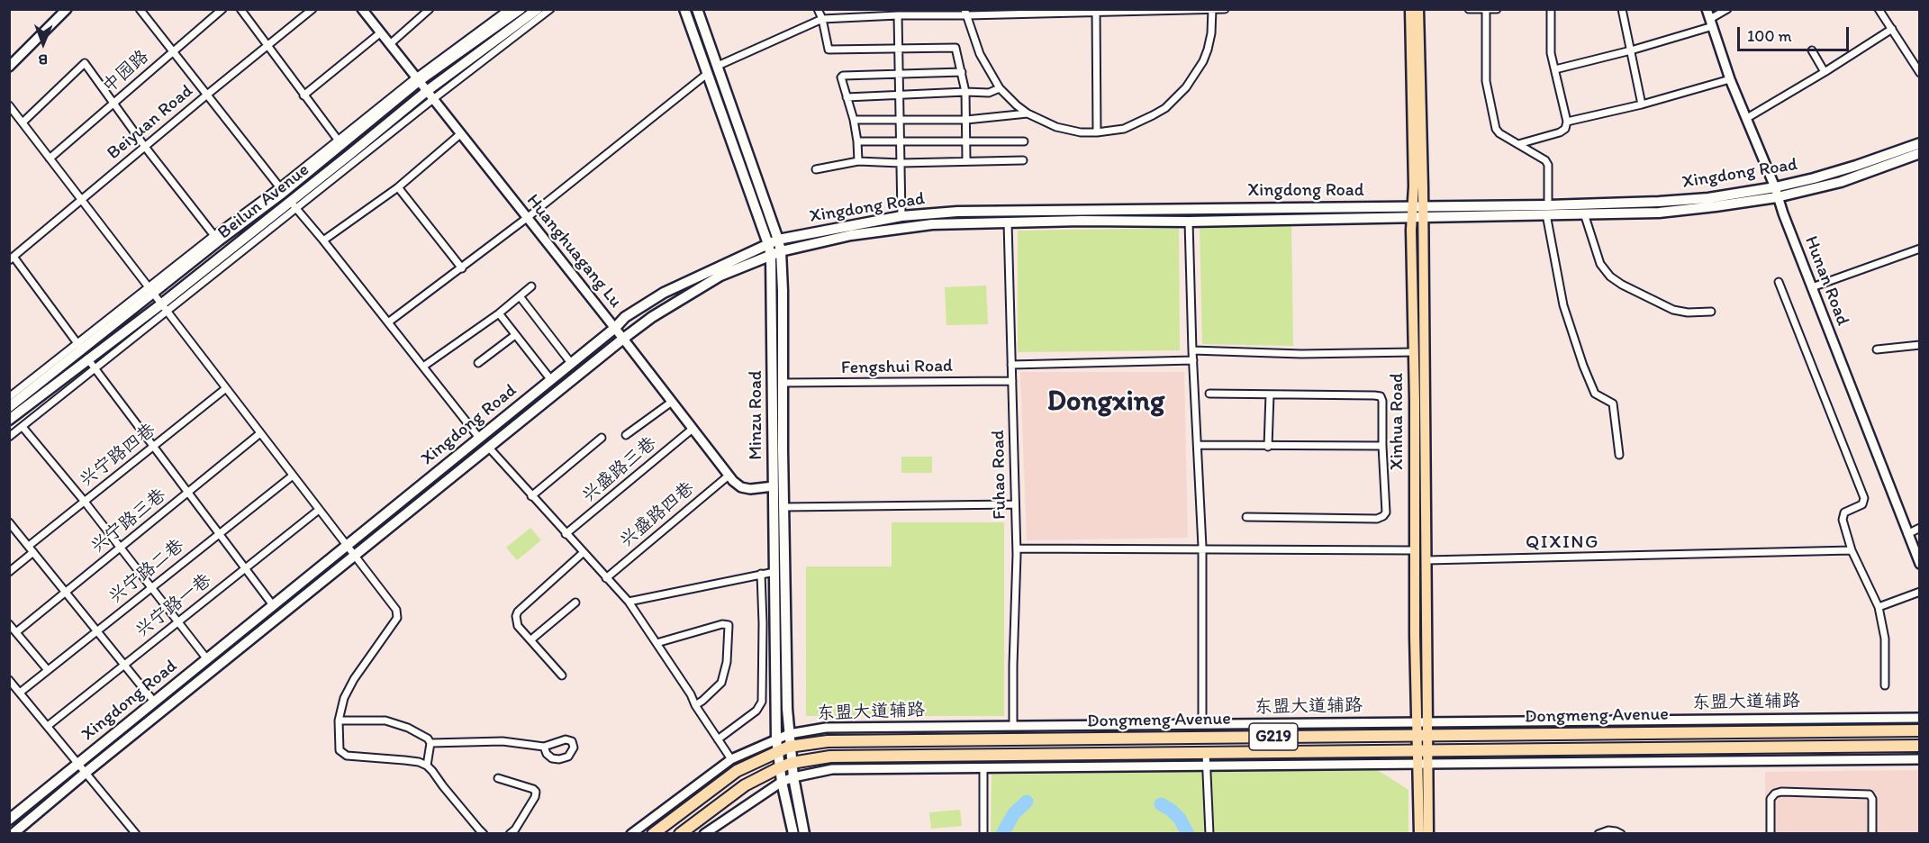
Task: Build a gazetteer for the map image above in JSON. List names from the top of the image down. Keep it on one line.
{"streets":{"highway":["Dongmeng Avenue","G219"],"main road":["Xingdong Road","Beilun Avenue","Minzu Road","Xinhua Road"],"street":["中园路","Beiyuan Road","Huanghuagang Lu","Hunan Road","Fengshui Road","兴宁路四巷","兴盛路三巷","Fuhao Road","兴盛路四巷","兴宁路三巷","兴宁路二巷","兴宁路一巷","东盟大道辅路"]},"crossings":[["Xingdong Road","Huanghuagang Lu"],["Xingdong Road","Hunan Road"],["Xingdong Road","Minzu Road"],["Xingdong Road","Xinhua Road"],["Xingdong Road","Fuhao Road"],["Beilun Avenue","Huanghuagang Lu"],["Huanghuagang Lu","Minzu Road"],["Huanghuagang Lu","兴盛路三巷"],["Huanghuagang Lu","兴盛路四巷"],["Fengshui Road","Minzu Road"],["Fengshui Road","Fuhao Road"],["Minzu Road","东盟大道辅路"],["Minzu Road","Dongmeng Avenue"],["Xinhua Road","东盟大道辅路"],["Xinhua Road","Dongmeng Avenue"],["Fuhao Road","东盟大道辅路"]],"districts":["Dongxing","QIXING"],"scale_bar":"100 m","north":"bottom"}
